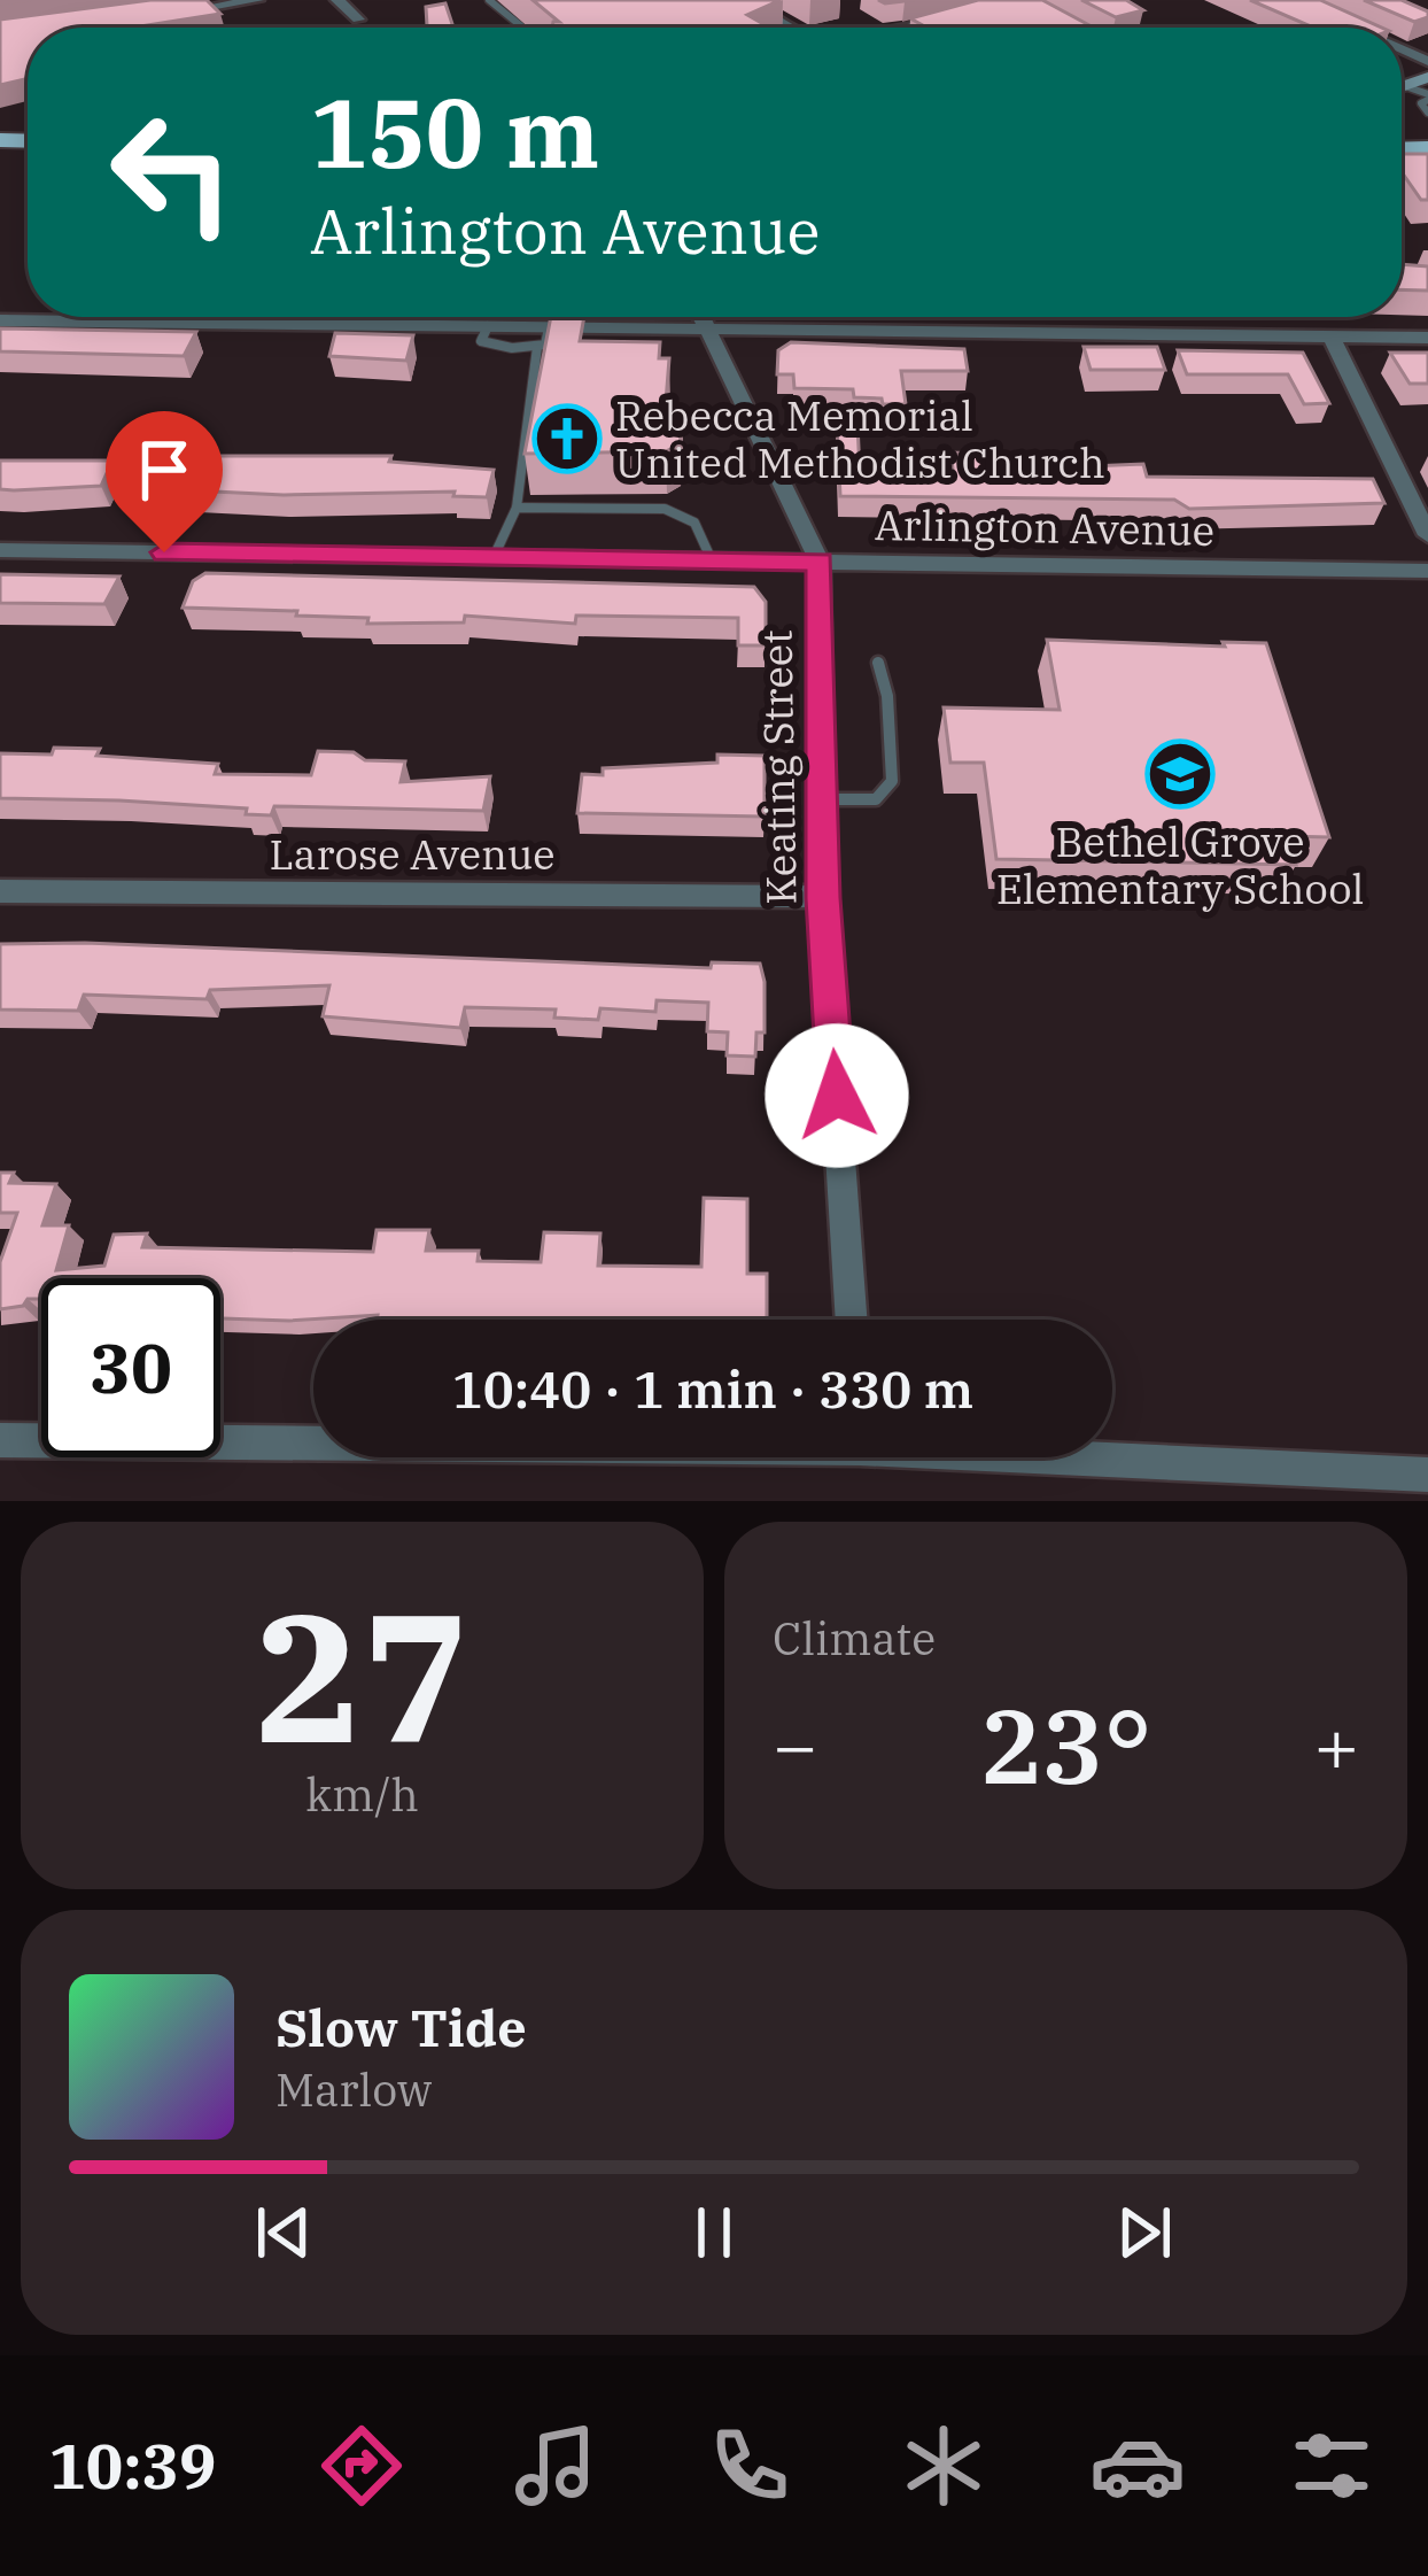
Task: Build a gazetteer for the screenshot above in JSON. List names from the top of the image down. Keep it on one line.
{"streets":{"street":["Arlington Avenue","Keating Street","Larose Avenue"]},"crossings":[["Arlington Avenue","Keating Street"],["Keating Street","Larose Avenue"]],"places":{"church":["Rebecca Memorial United Methodist Church"],"school or university":["Bethel Grove Elementary School"]},"page":{"turn":["150 m","Arlington Avenue"],"limit":"30","trip":"10:40 · 1 min · 330 m","tile":[["27","km/h"],"Climate"],"heat":["−","23°","+"],"song":["Slow Tide","Marlow"],"tabs":"10:39"}}
